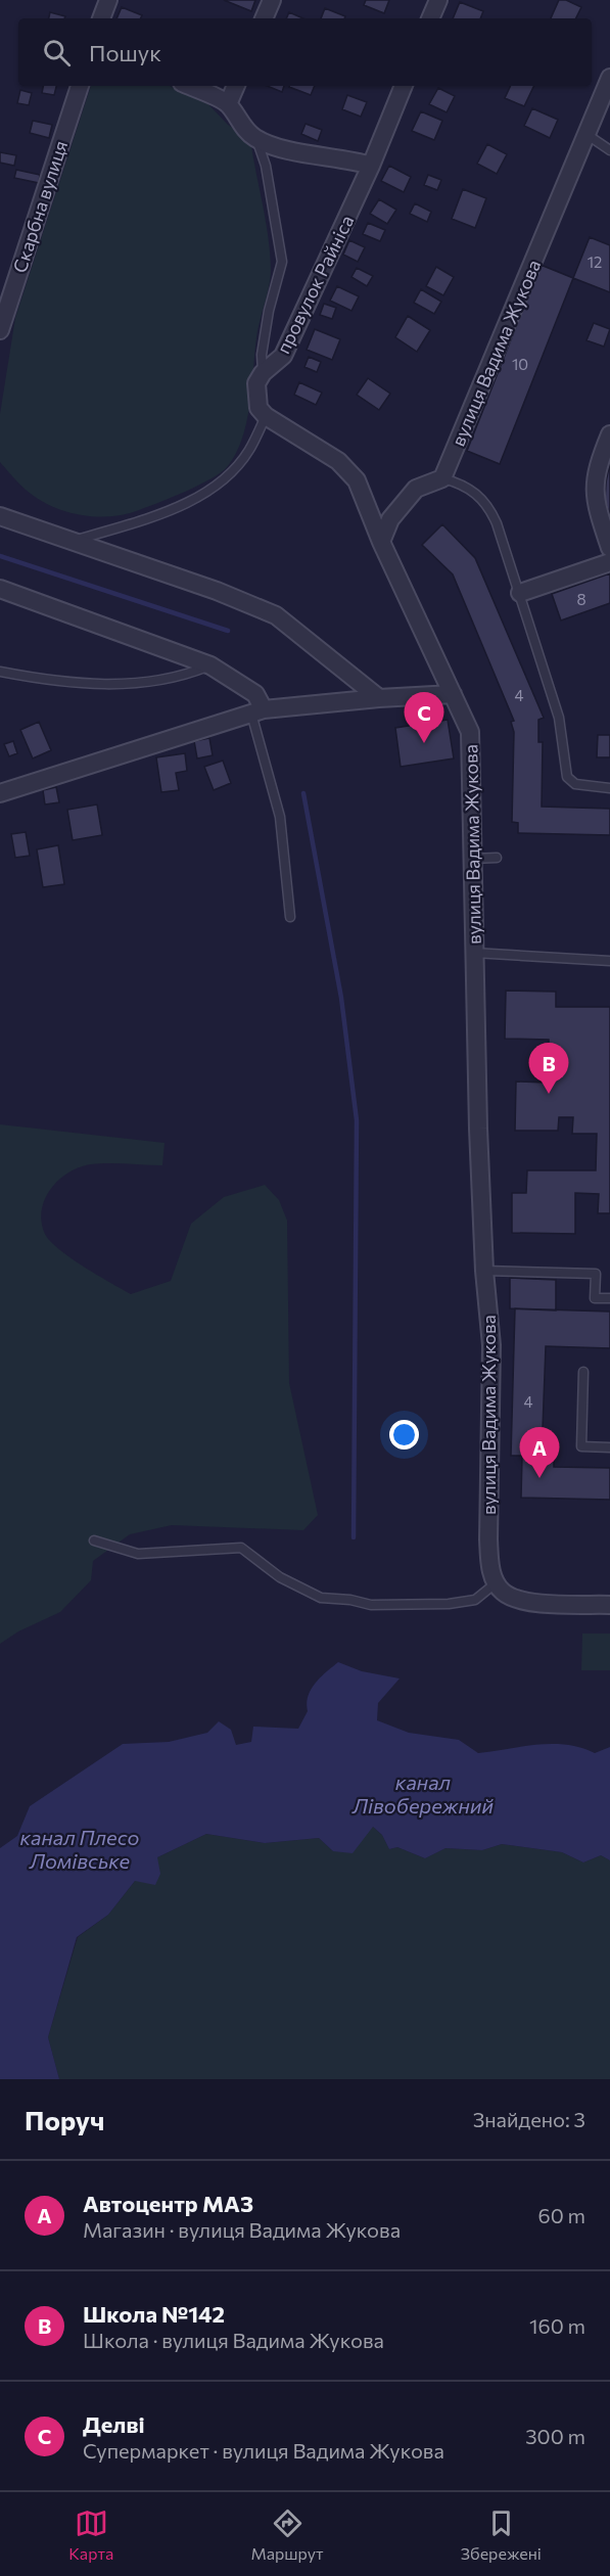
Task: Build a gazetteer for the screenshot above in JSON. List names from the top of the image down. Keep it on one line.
{"streets":{"street":["Скарбна вулиця","провулок Райніса","вулиця Вадима Жукова"]},"water":["канал Лівобережний","канал Плесо Ломівське"],"house_numbers":["12","10","8","4","4"],"page":{"search":"Пошук","pins":["C","B","A"],"heading":["Поруч","Знайдено: 3"],"list":[{"mark":"A","name":"Автоцентр МАЗ","note":"Магазин · вулиця Вадима Жукова","value":"60 m"},{"mark":"B","name":"Школа №142","note":"Школа · вулиця Вадима Жукова","value":"160 m"},{"mark":"C","name":"Делві","note":"Супермаркет · вулиця Вадима Жукова","value":"300 m"}],"nav":["Карта","Маршрут","Збережені"]}}
